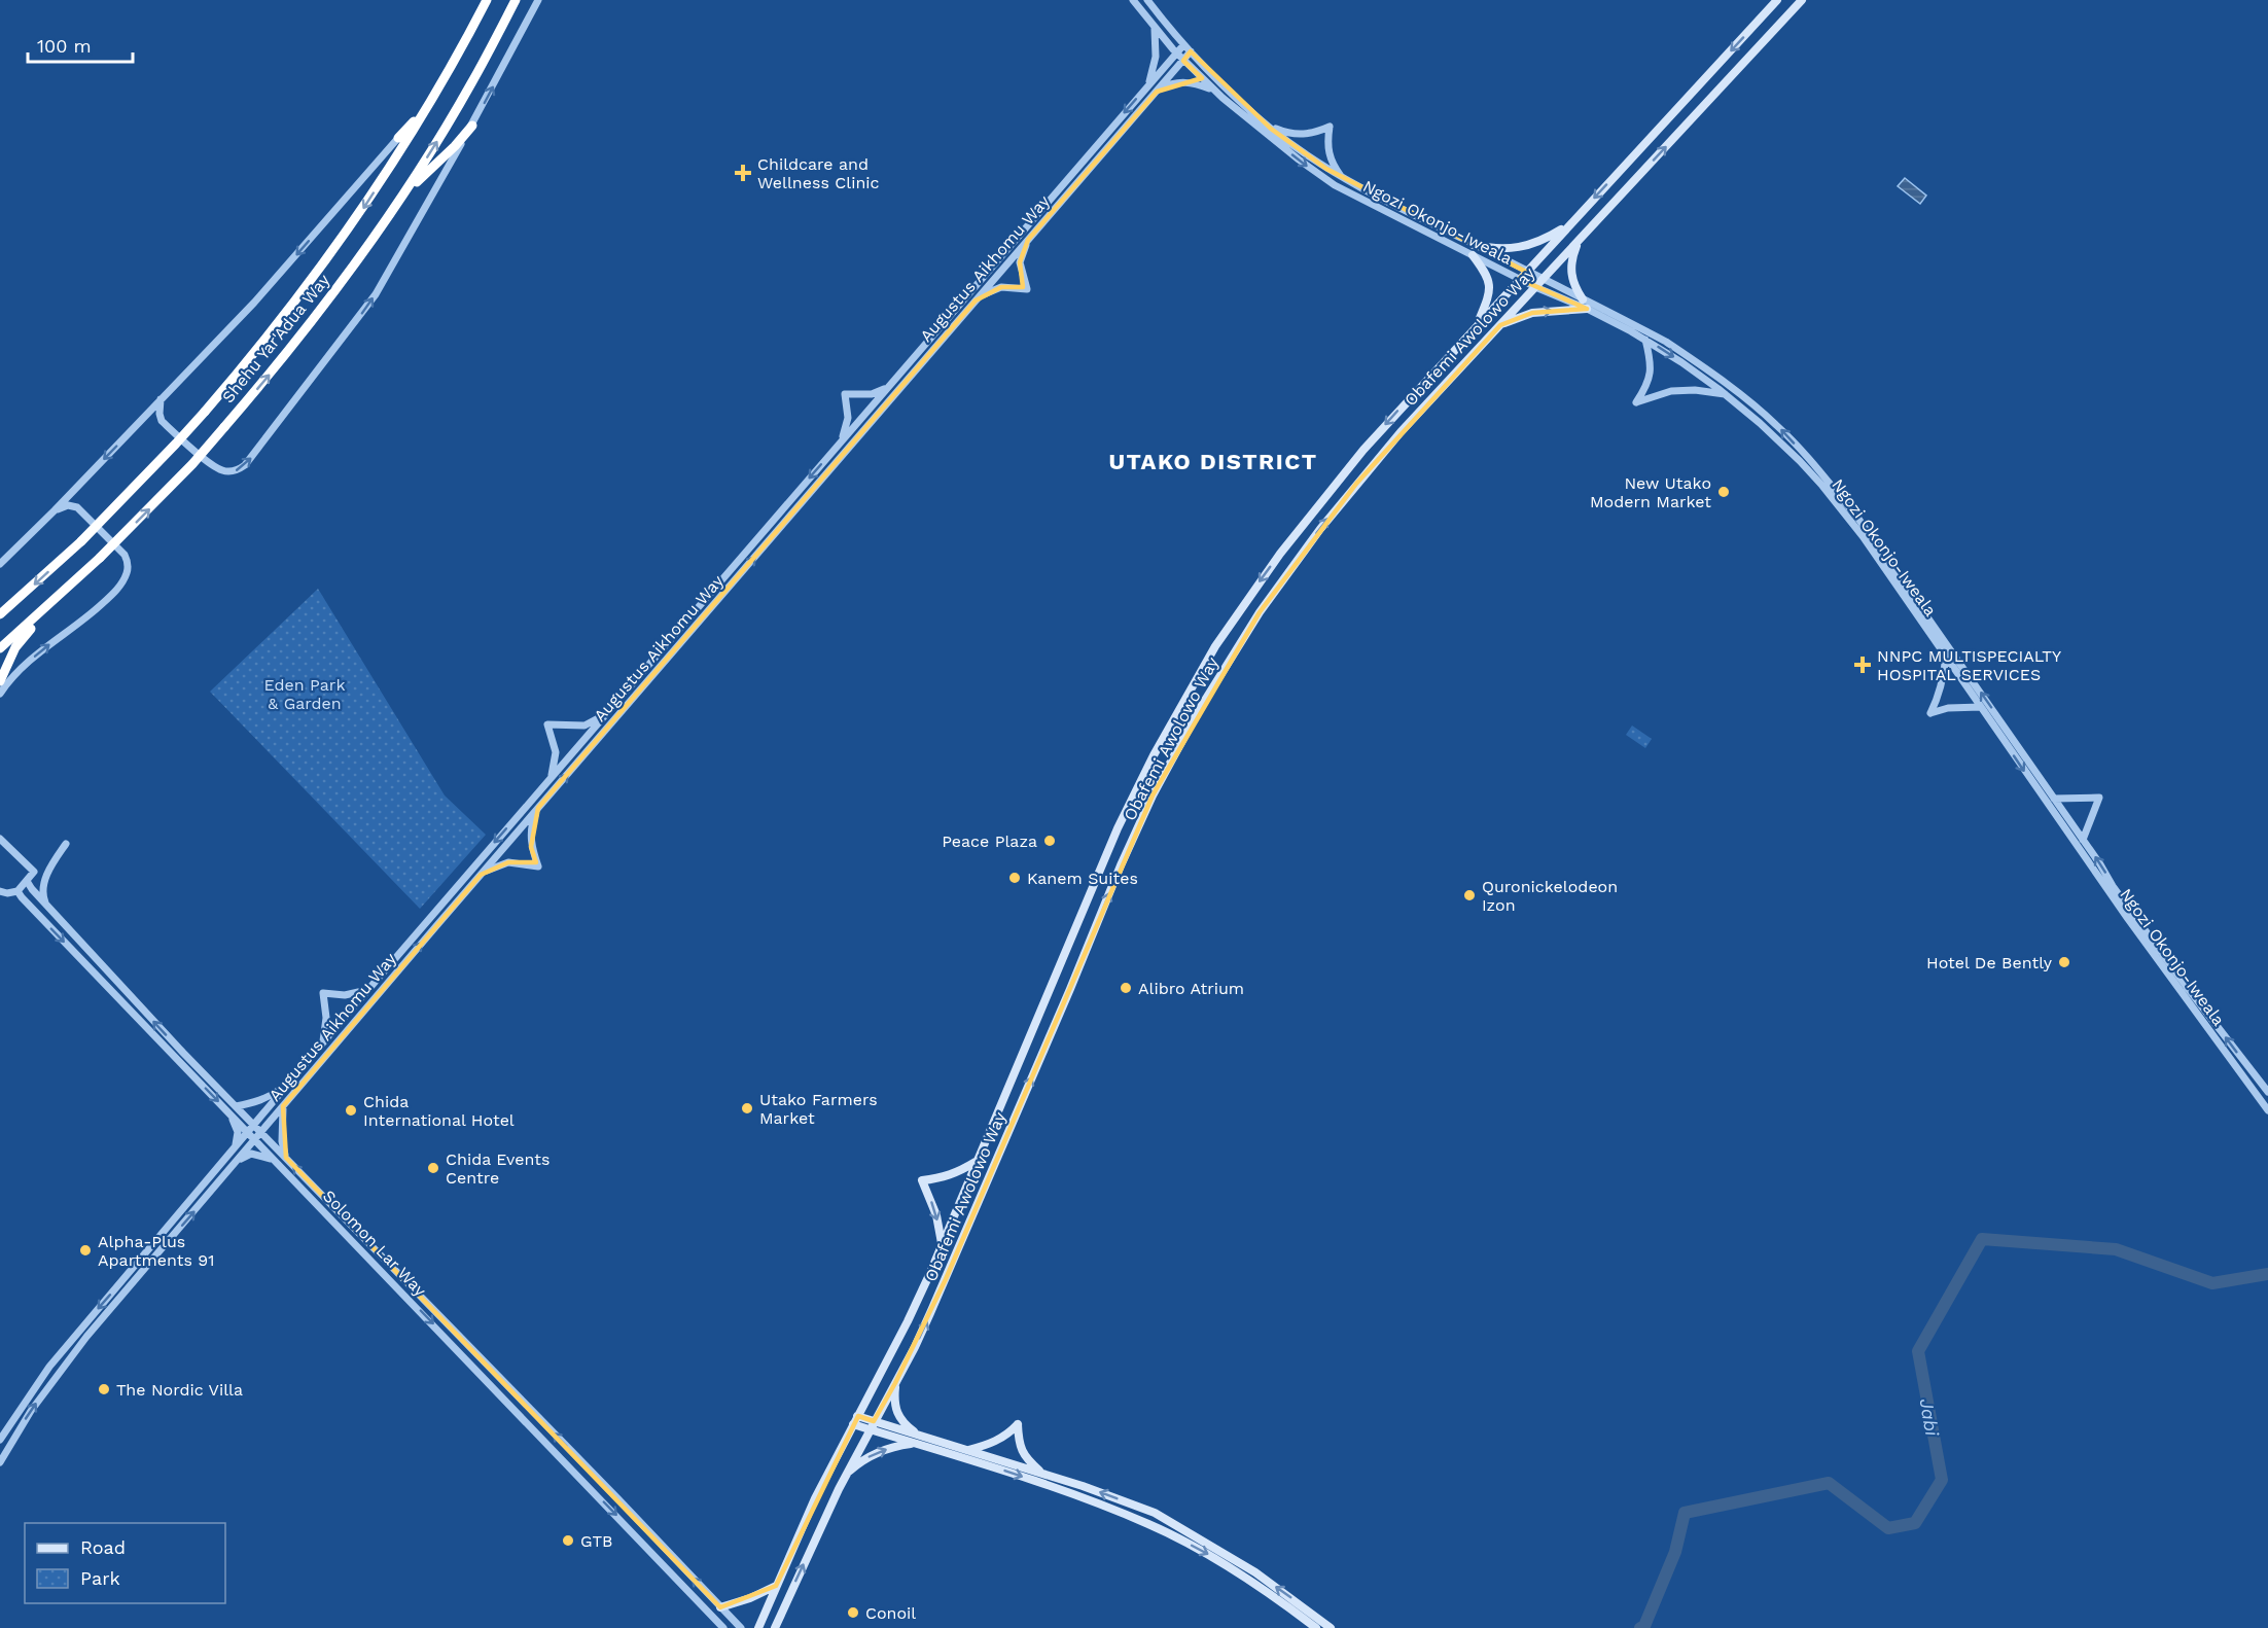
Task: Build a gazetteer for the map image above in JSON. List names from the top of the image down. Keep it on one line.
{"streets":{"highway":["Shehu Yar'Adua Way"],"main road":["Obafemi Awolowo Way"],"street":["Ngozi Okonjo-Iweala","Augustus Aikhomu Way","Solomon Lar Way"]},"crossings":[["Ngozi Okonjo-Iweala","Augustus Aikhomu Way"],["Ngozi Okonjo-Iweala","Obafemi Awolowo Way"],["Augustus Aikhomu Way","Solomon Lar Way"]],"districts":["UTAKO DISTRICT"],"water":["Jabi"],"parks":["Eden Park & Garden"],"places":{"health":["Childcare and Wellness Clinic","NNPC MULTISPECIALTY HOSPITAL SERVICES"],"other":["New Utako Modern Market","Peace Plaza","Kanem Suites","Quronickelodeon Izon","Hotel De Bently","Alibro Atrium","Utako Farmers Market","Chida International Hotel","Chida Events Centre","Alpha-Plus Apartments 91","The Nordic Villa","GTB","Conoil"]},"legend":["Road","Park"],"scale_bar":"100 m"}
